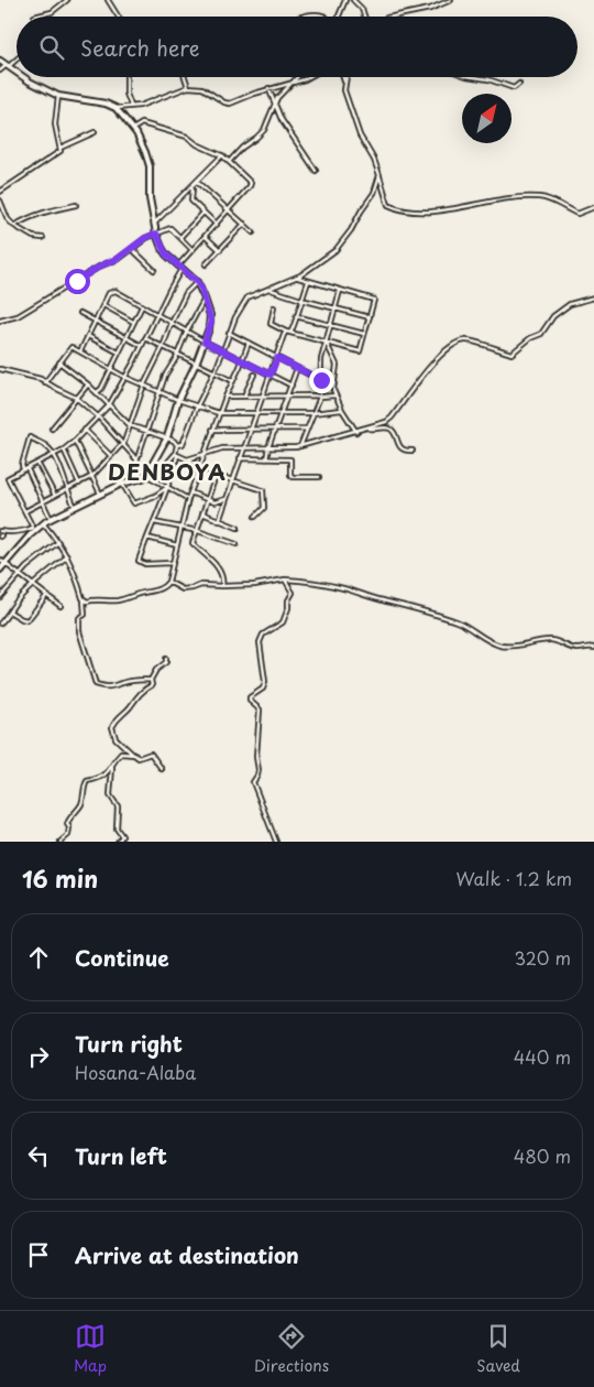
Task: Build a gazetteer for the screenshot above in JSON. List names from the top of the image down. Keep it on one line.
{"districts":["DENBOYA"],"north":"top right","page":{"search":"Search here","heading":["16 min","Walk · 1.2 km"],"list":[["Continue","320 m"],["Turn right","Hosana-Alaba","440 m"],["Turn left","480 m"],"Arrive at destination"],"nav":["Map","Directions","Saved"]}}
